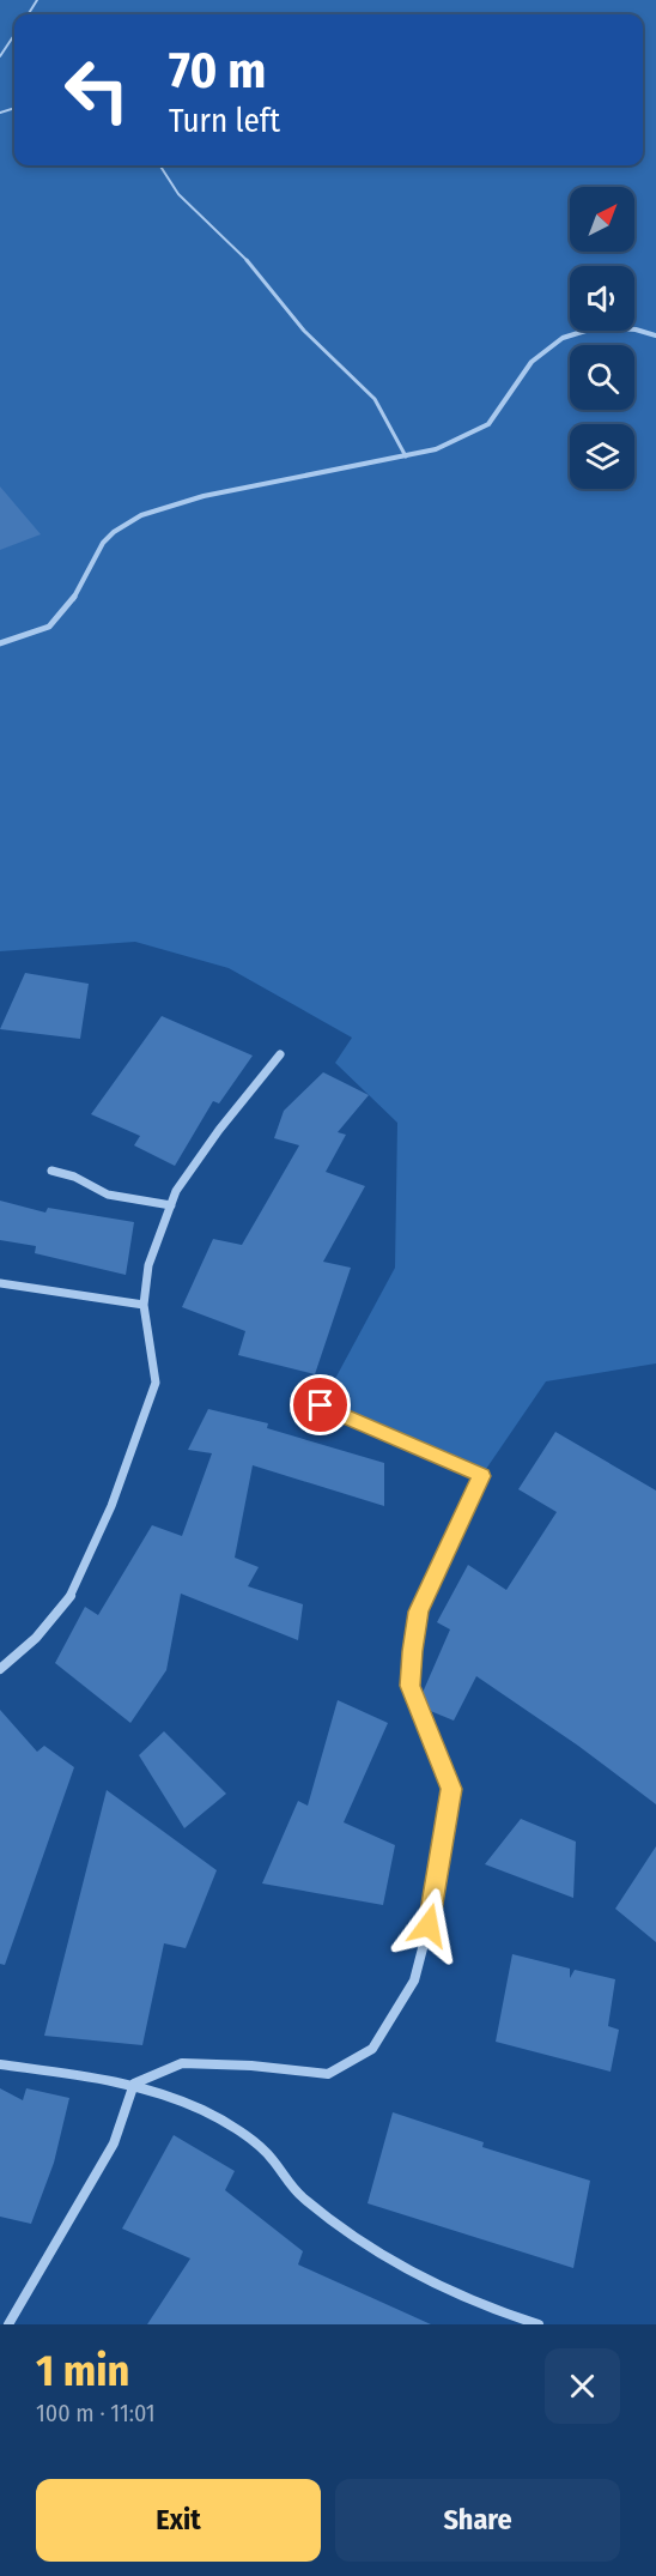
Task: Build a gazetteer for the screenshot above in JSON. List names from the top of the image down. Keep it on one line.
{"north":"top right","page":{"turn":["70 m","Turn left"],"heading":["1 min","100 m · 11:01"],"buttons":["Exit","Share"]}}
